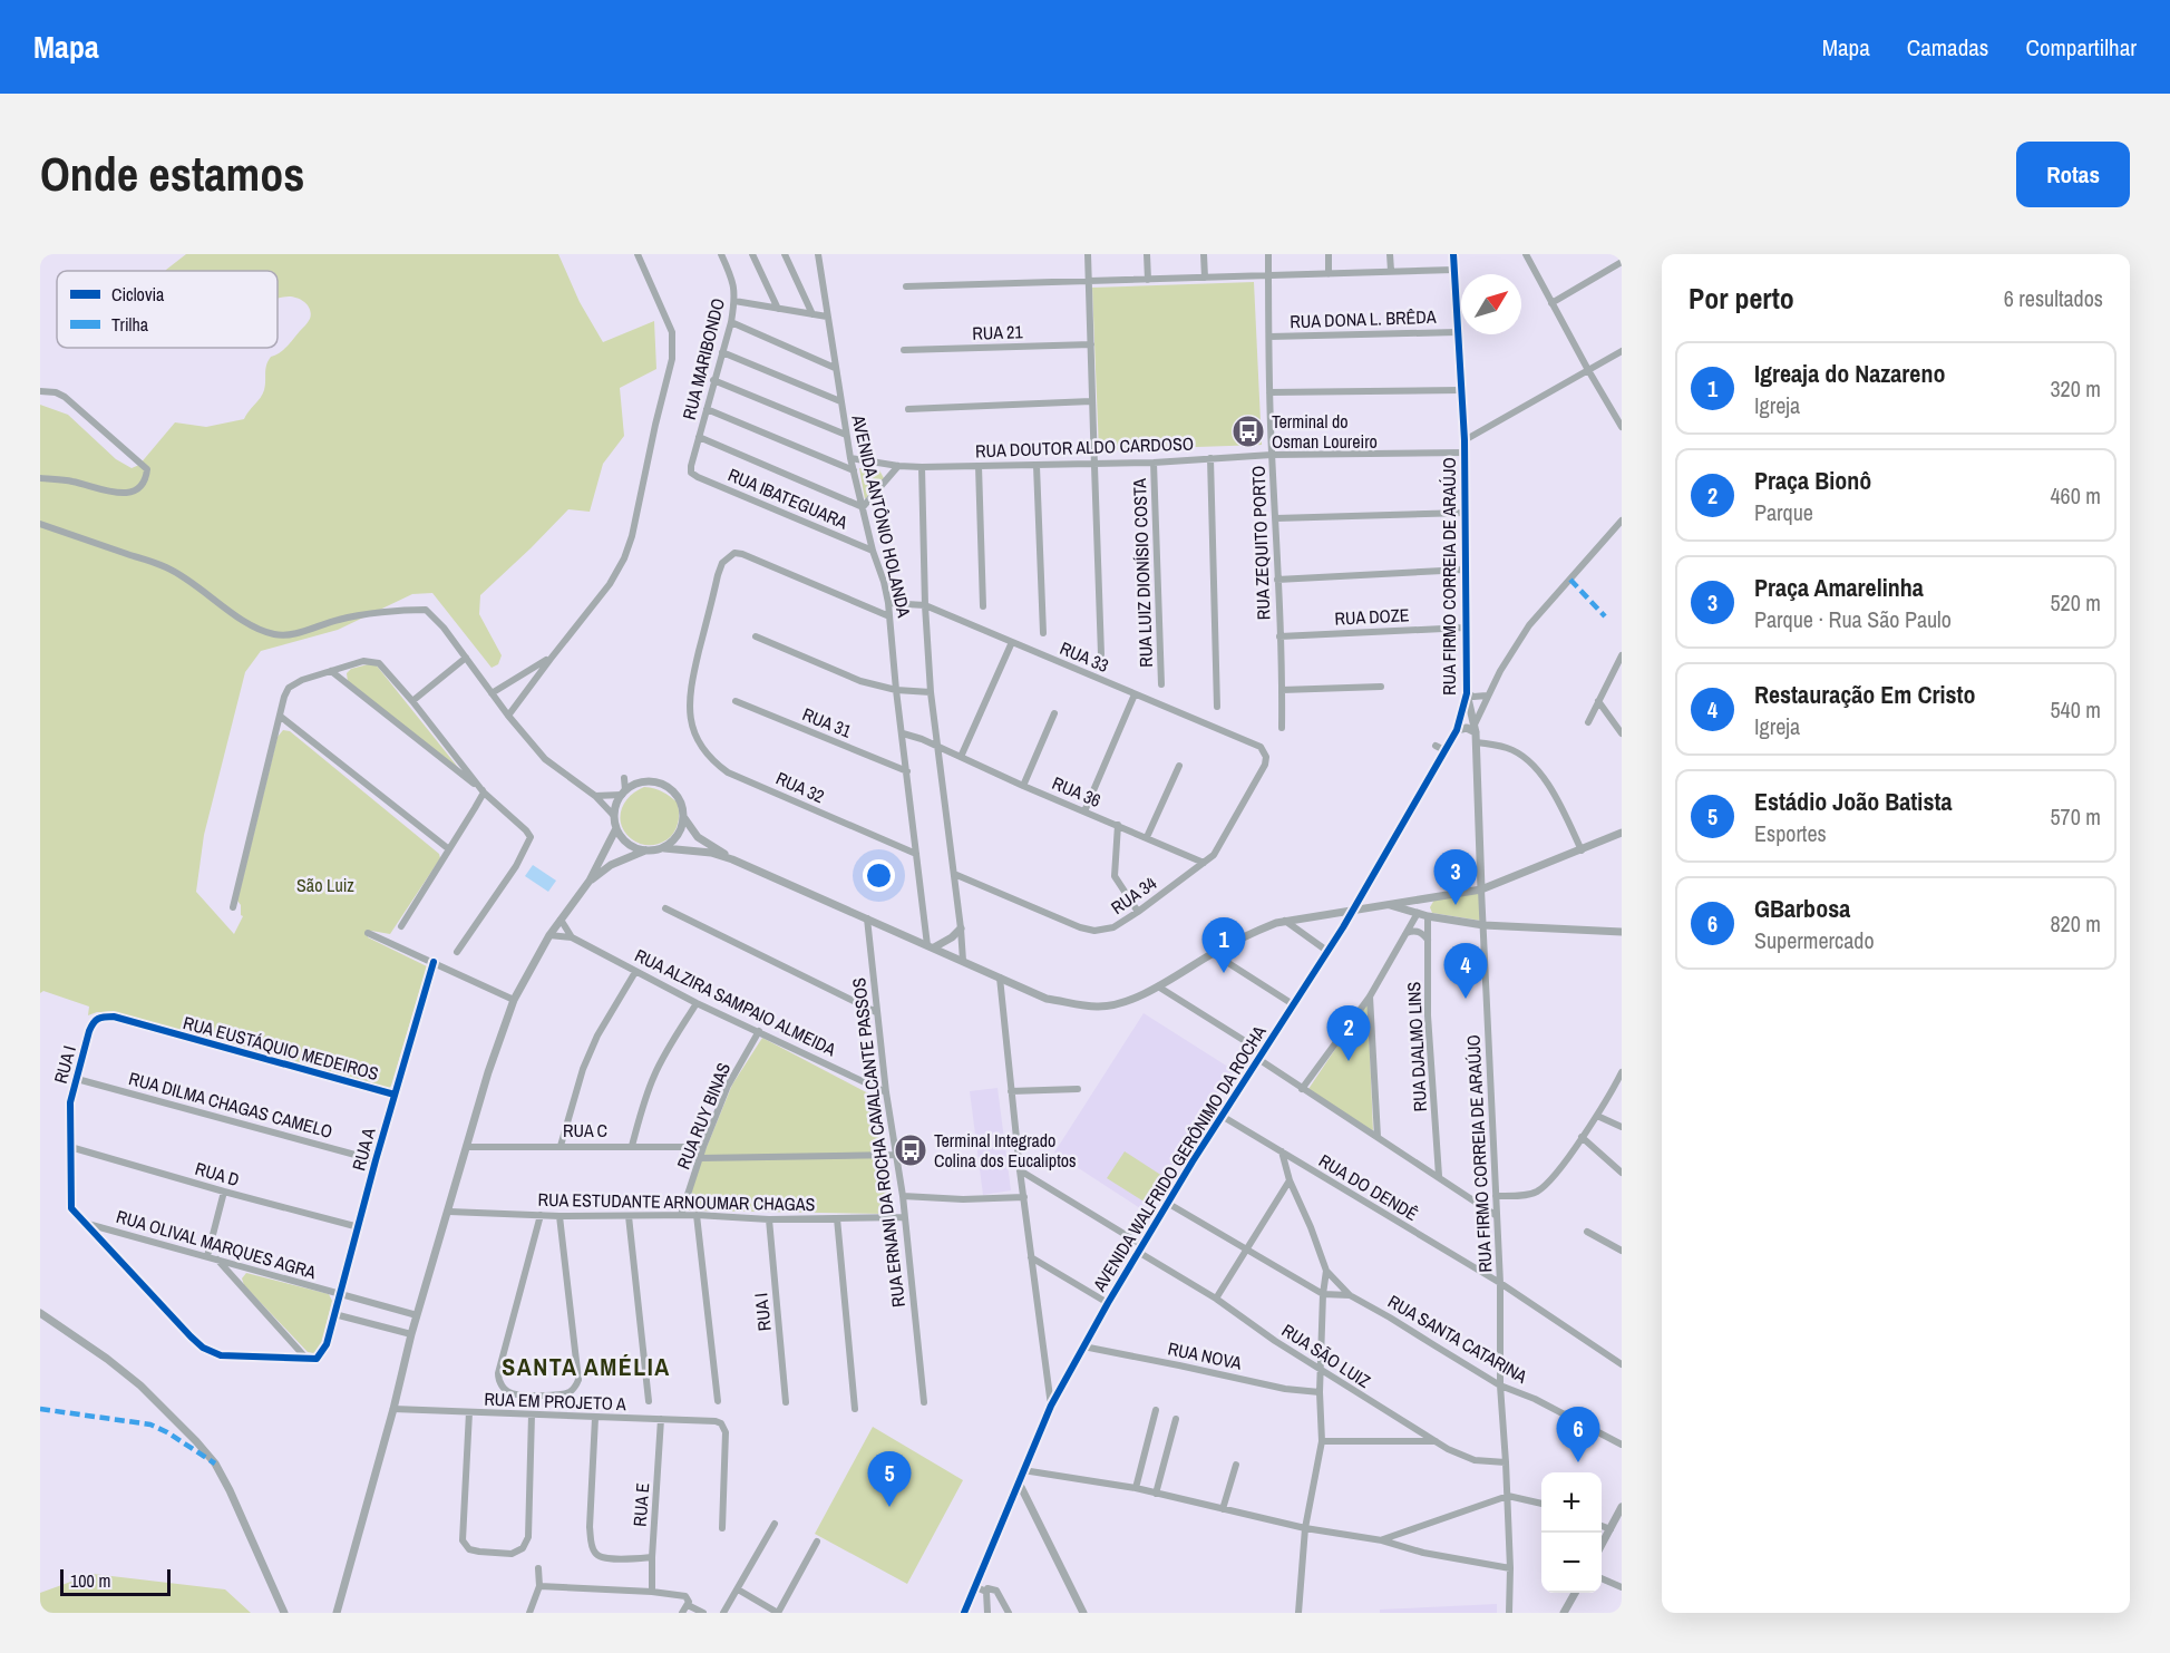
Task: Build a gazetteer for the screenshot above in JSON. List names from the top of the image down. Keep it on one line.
{"streets":{"street":["RUA DONA L. BRÊDA","RUA 21","RUA MARIBONDO","RUA DOUTOR ALDO CARDOSO","RUA IBATEGUARA","AVENIDA ANTÔNIO HOLANDA","RUA ZEQUITO PORTO","RUA LUIZ DIONÍSIO COSTA","RUA FIRMO CORREIA DE ARAÚJO","RUA DOZE","RUA 33","RUA 31","RUA 32","RUA 36","RUA 34","RUA ALZIRA SAMPAIO ALMEIDA","RUA DJALMO LINS","RUA EUSTÁQUIO MEDEIROS","RUA I","RUA DILMA CHAGAS CAMELO","RUA RUY BINAS","RUA C","RUA ERNANI DA ROCHA CAVALCANTE PASSOS","RUA A","AVENIDA WALFRIDO GERÔNIMO DA ROCHA","RUA D","RUA DO DENDÊ","RUA ESTUDANTE ARNOUMAR CHAGAS","RUA OLIVAL MARQUES AGRA","RUA SANTA CATARINA","RUA NOVA","RUA SÃO LUIZ","RUA EM PROJETO A","RUA E"]},"crossings":[["RUA DONA L. BRÊDA","RUA ZEQUITO PORTO"],["RUA DONA L. BRÊDA","RUA FIRMO CORREIA DE ARAÚJO"],["RUA MARIBONDO","RUA IBATEGUARA"],["RUA DOUTOR ALDO CARDOSO","AVENIDA ANTÔNIO HOLANDA"],["RUA DOUTOR ALDO CARDOSO","RUA ZEQUITO PORTO"],["RUA DOUTOR ALDO CARDOSO","RUA LUIZ DIONÍSIO COSTA"],["RUA DOUTOR ALDO CARDOSO","RUA FIRMO CORREIA DE ARAÚJO"],["RUA IBATEGUARA","AVENIDA ANTÔNIO HOLANDA"],["AVENIDA ANTÔNIO HOLANDA","RUA 33"],["AVENIDA ANTÔNIO HOLANDA","RUA 31"],["AVENIDA ANTÔNIO HOLANDA","RUA 32"],["AVENIDA ANTÔNIO HOLANDA","RUA 36"],["RUA ZEQUITO PORTO","RUA DOZE"],["RUA FIRMO CORREIA DE ARAÚJO","RUA DOZE"],["RUA FIRMO CORREIA DE ARAÚJO","AVENIDA WALFRIDO GERÔNIMO DA ROCHA"],["RUA FIRMO CORREIA DE ARAÚJO","RUA DO DENDÊ"],["RUA FIRMO CORREIA DE ARAÚJO","RUA SANTA CATARINA"],["RUA FIRMO CORREIA DE ARAÚJO","RUA SÃO LUIZ"],["RUA 33","RUA 34"],["RUA 36","RUA 34"],["RUA ALZIRA SAMPAIO ALMEIDA","RUA RUY BINAS"],["RUA ALZIRA SAMPAIO ALMEIDA","RUA ERNANI DA ROCHA CAVALCANTE PASSOS"],["RUA EUSTÁQUIO MEDEIROS","RUA I"],["RUA EUSTÁQUIO MEDEIROS","RUA A"],["RUA I","RUA DILMA CHAGAS CAMELO"],["RUA I","RUA A"],["RUA I","RUA D"],["RUA I","RUA ESTUDANTE ARNOUMAR CHAGAS"],["RUA I","RUA OLIVAL MARQUES AGRA"],["RUA DILMA CHAGAS CAMELO","RUA A"],["RUA RUY BINAS","RUA C"],["RUA RUY BINAS","RUA ESTUDANTE ARNOUMAR CHAGAS"],["RUA ERNANI DA ROCHA CAVALCANTE PASSOS","RUA ESTUDANTE ARNOUMAR CHAGAS"],["RUA A","RUA D"],["RUA A","RUA OLIVAL MARQUES AGRA"],["AVENIDA WALFRIDO GERÔNIMO DA ROCHA","RUA DO DENDÊ"],["AVENIDA WALFRIDO GERÔNIMO DA ROCHA","RUA SANTA CATARINA"],["AVENIDA WALFRIDO GERÔNIMO DA ROCHA","RUA NOVA"],["AVENIDA WALFRIDO GERÔNIMO DA ROCHA","RUA SÃO LUIZ"],["RUA EM PROJETO A","RUA E"]],"districts":["SANTA AMÉLIA"],"parks":["São Luiz"],"places":{"bus stop":["Terminal do Osman Loureiro","Terminal Integrado Colina dos Eucaliptos"]},"legend":["Ciclovia","Trilha"],"scale_bar":"100 m","north":"top right","page":{"header":"Mapa","nav":["Mapa","Camadas","Compartilhar"],"buttons":"Rotas","title":"Onde estamos","heading":["Por perto","6 resultados"],"list":[{"mark":"1","name":"Igreaja do Nazareno","note":"Igreja","value":"320 m"},{"mark":"2","name":"Praça Bionô","note":"Parque","value":"460 m"},{"mark":"3","name":"Praça Amarelinha","note":"Parque · Rua São Paulo","value":"520 m"},{"mark":"4","name":"Restauração Em Cristo","note":"Igreja","value":"540 m"},{"mark":"5","name":"Estádio João Batista","note":"Esportes","value":"570 m"},{"mark":"6","name":"GBarbosa","note":"Supermercado","value":"820 m"}],"pins":["3","1","4","2","6","5"],"map_buttons":["+","−"],"scale":"100 m"}}
